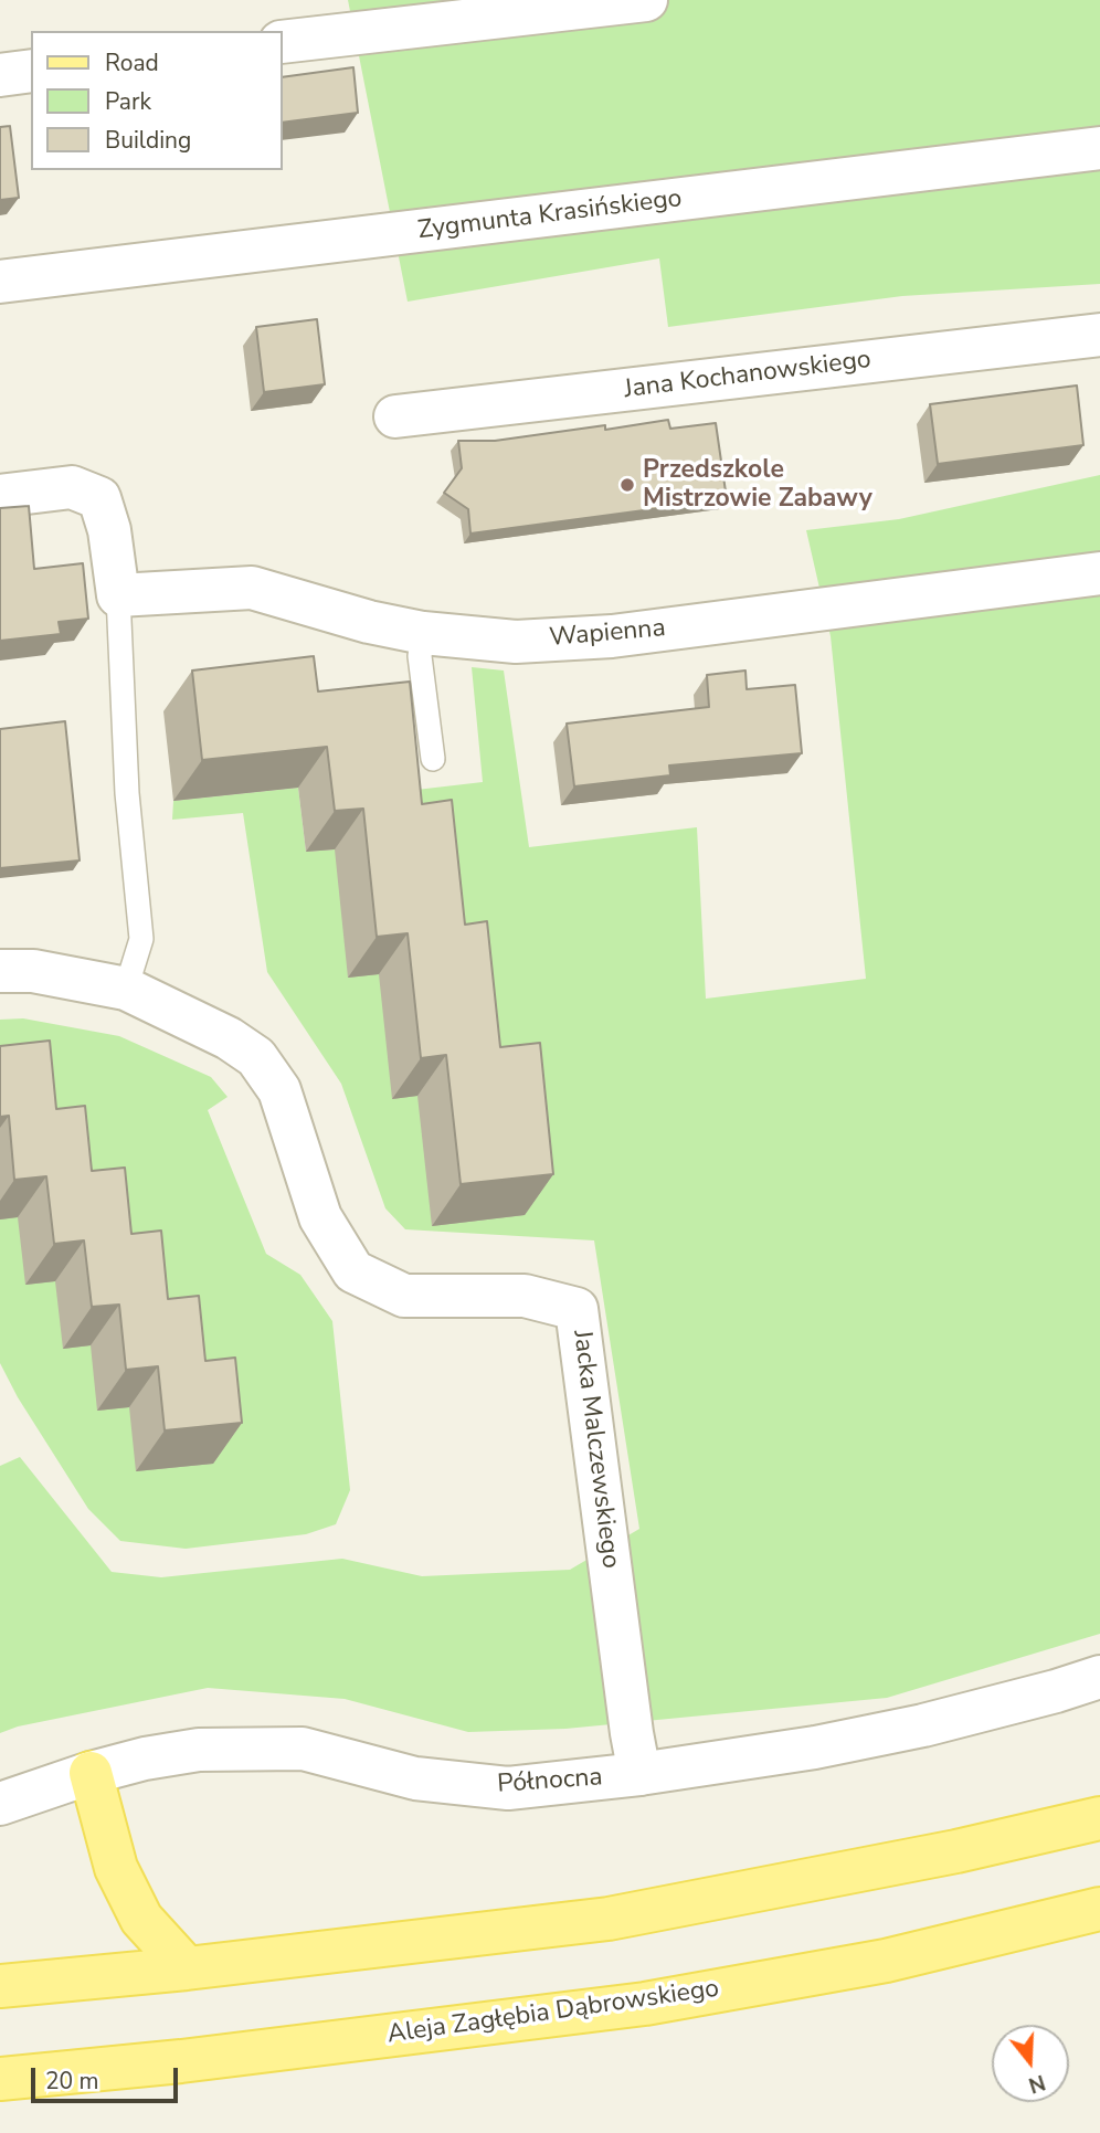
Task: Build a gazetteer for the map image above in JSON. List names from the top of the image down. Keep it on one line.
{"streets":{"main road":["Aleja Zagłębia Dąbrowskiego"],"street":["Zygmunta Krasińskiego","Jana Kochanowskiego","Wapienna","Jacka Malczewskiego","Północna"]},"crossings":[["Jacka Malczewskiego","Północna"]],"places":["Przedszkole Mistrzowie Zabawy"],"legend":["Road","Park","Building"],"scale_bar":"20 m","north":"bottom"}
